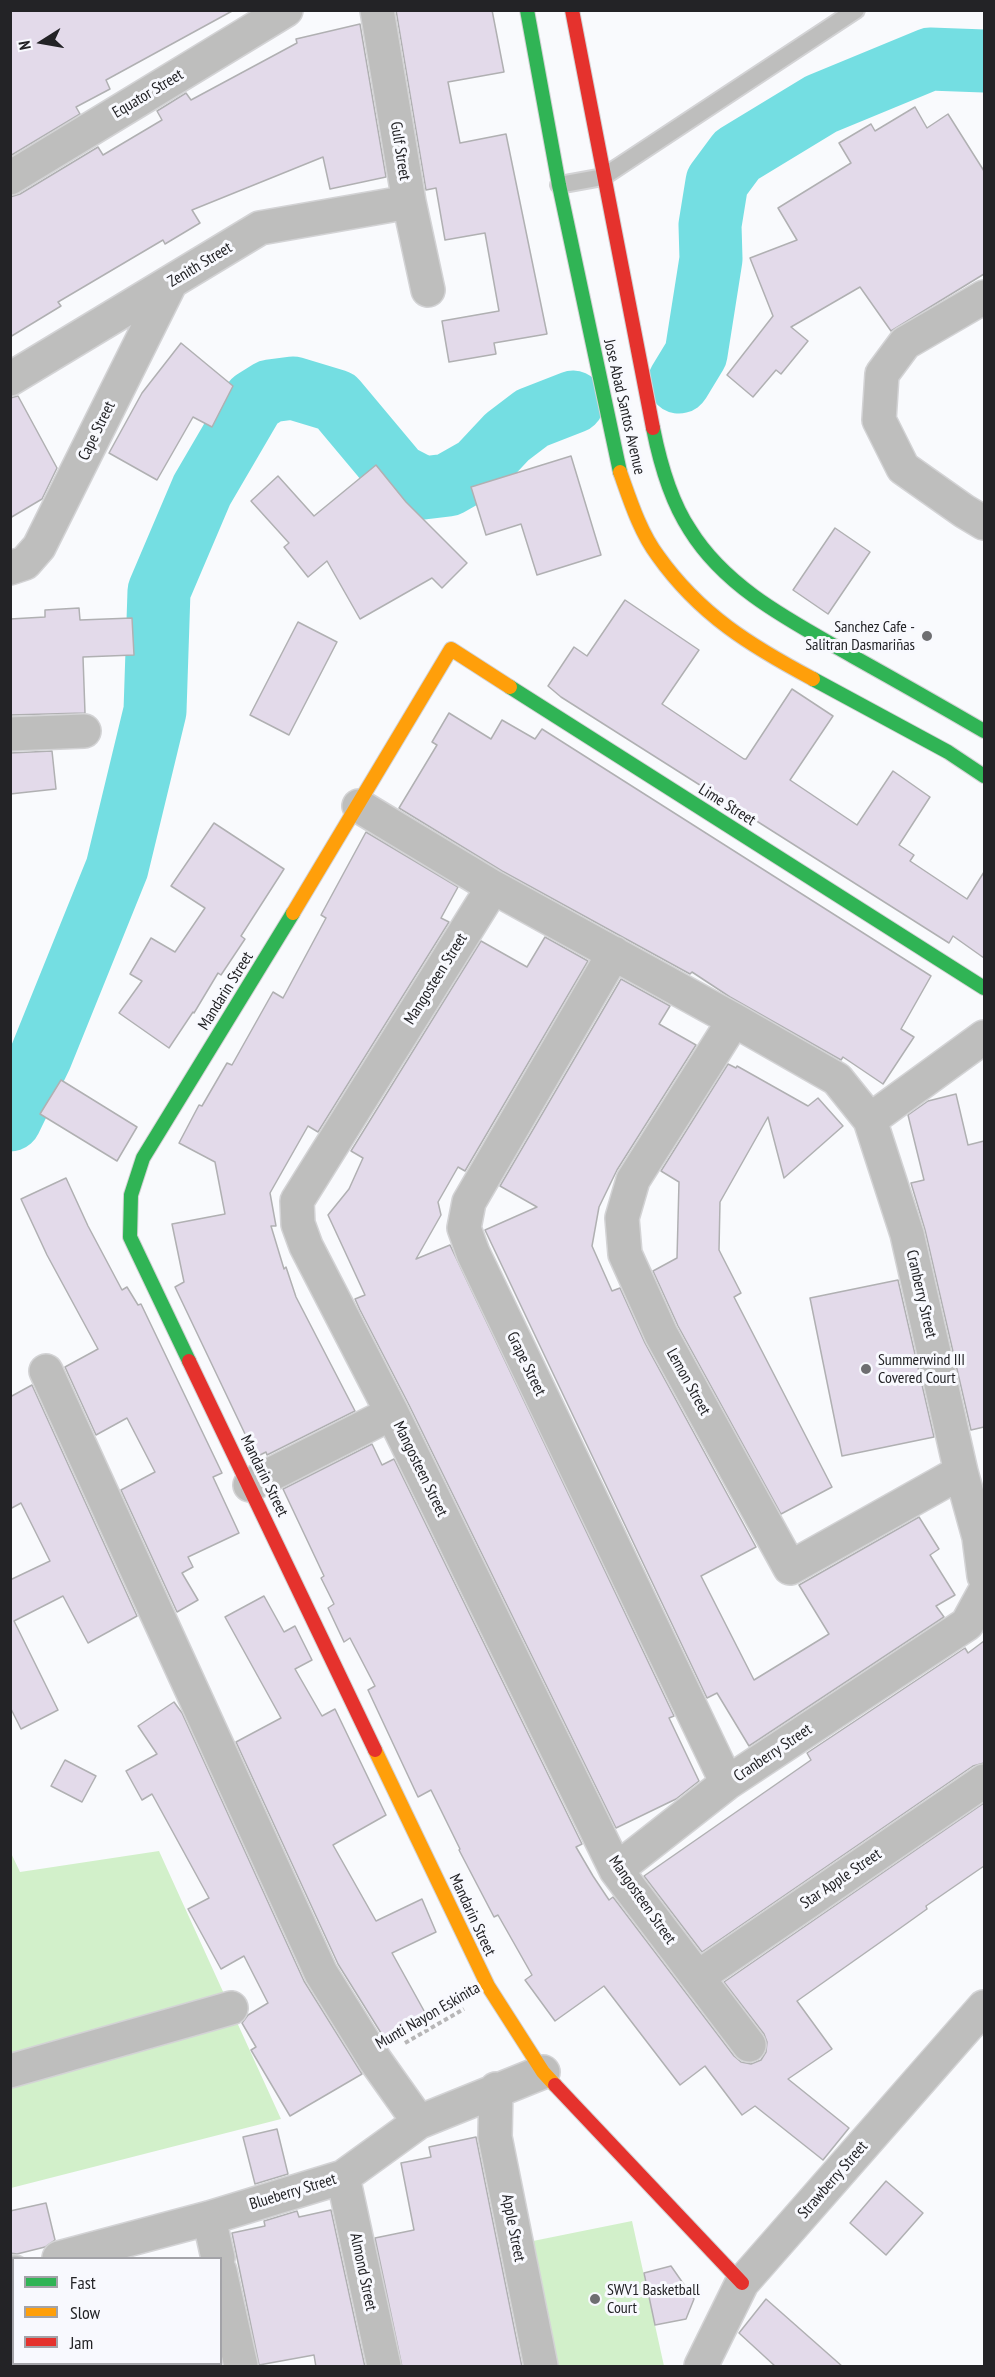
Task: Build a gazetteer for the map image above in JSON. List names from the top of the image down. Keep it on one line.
{"streets":{"street":["Equator Street","Gulf Street","Zenith Street","Jose Abad Santos Avenue","Cape Street","Lime Street","Mangosteen Street","Mandarin Street","Cranberry Street","Grape Street","Lemon Street","Star Apple Street","Strawberry Street","Blueberry Street","Apple Street","Almond Street"],"path":["Munti Nayon Eskinita"]},"crossings":[["Gulf Street","Zenith Street"],["Zenith Street","Cape Street"],["Lime Street","Mandarin Street"],["Mangosteen Street","Cranberry Street"],["Mangosteen Street","Star Apple Street"],["Mandarin Street","Munti Nayon Eskinita"],["Mandarin Street","Strawberry Street"],["Mandarin Street","Blueberry Street"],["Cranberry Street","Grape Street"],["Cranberry Street","Lemon Street"],["Blueberry Street","Apple Street"],["Blueberry Street","Almond Street"]],"places":["Sanchez Cafe - Salitran Dasmariñas","Summerwind III Covered Court","SWV1 Basketball Court"],"legend":["Fast","Slow","Jam"],"north":"left"}
